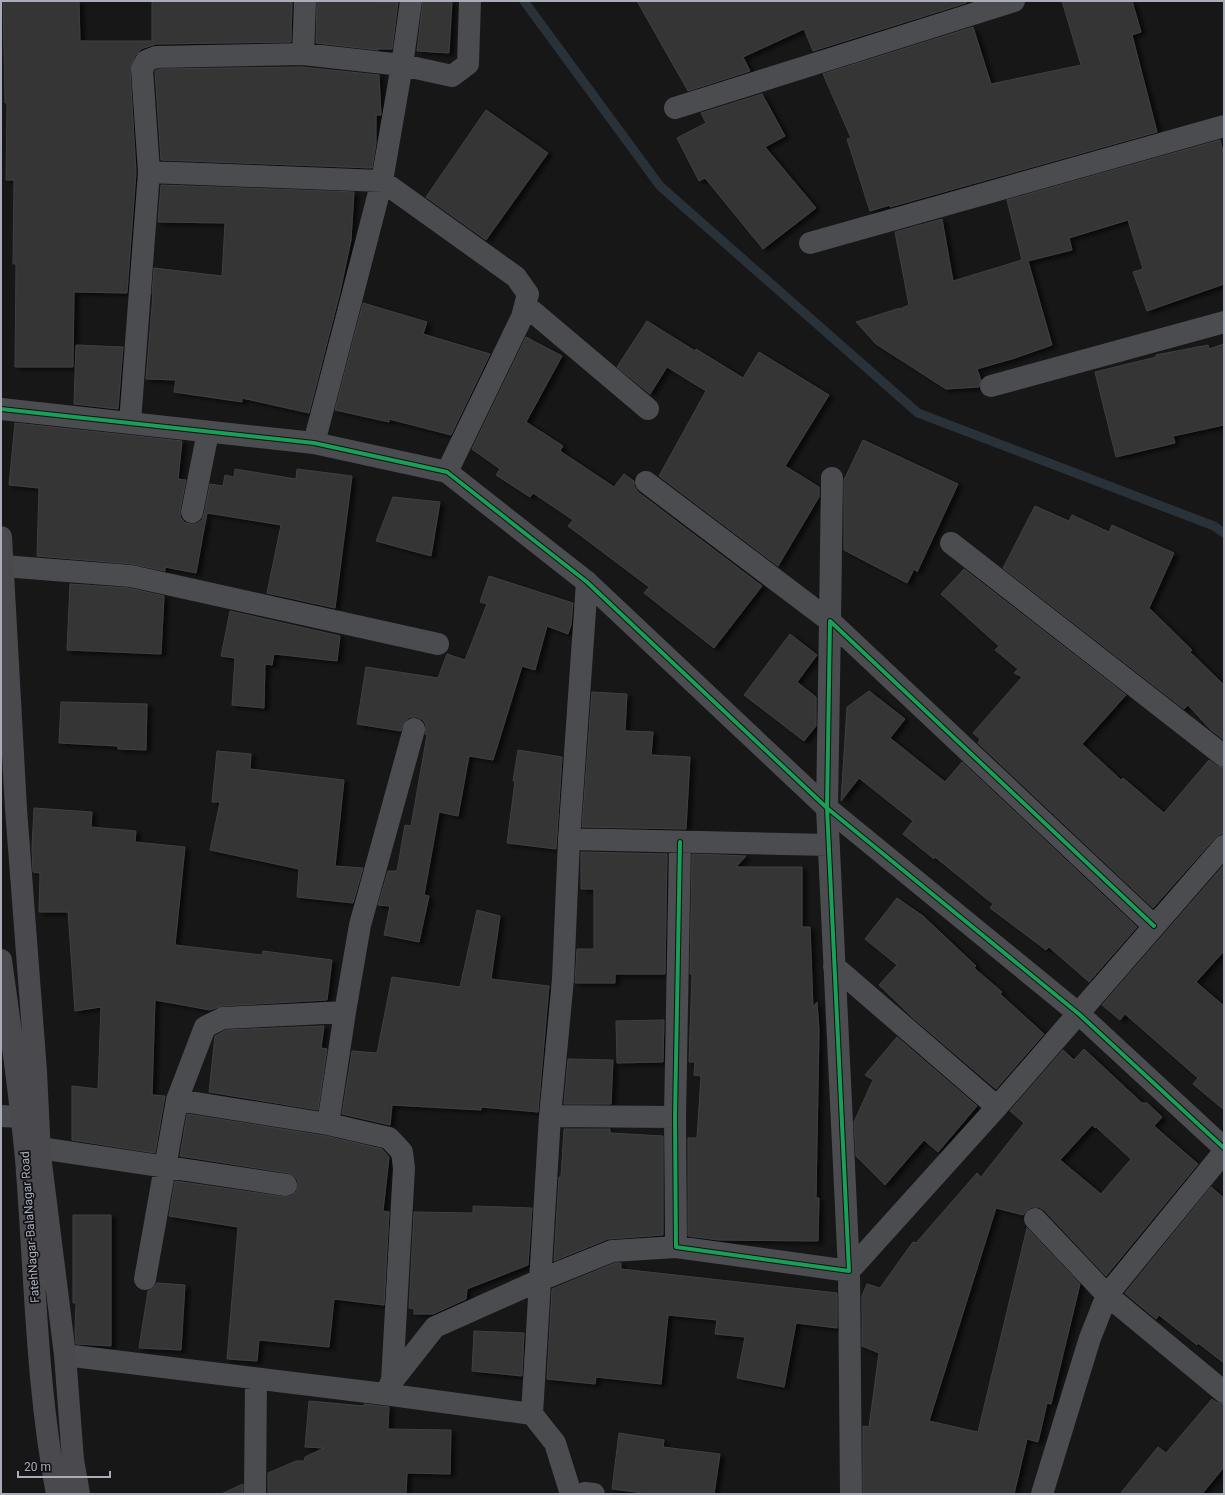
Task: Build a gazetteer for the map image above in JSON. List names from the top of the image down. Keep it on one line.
{"streets":{"main road":["FatehNagar-BalaNagar Road"]},"scale_bar":"20 m"}
